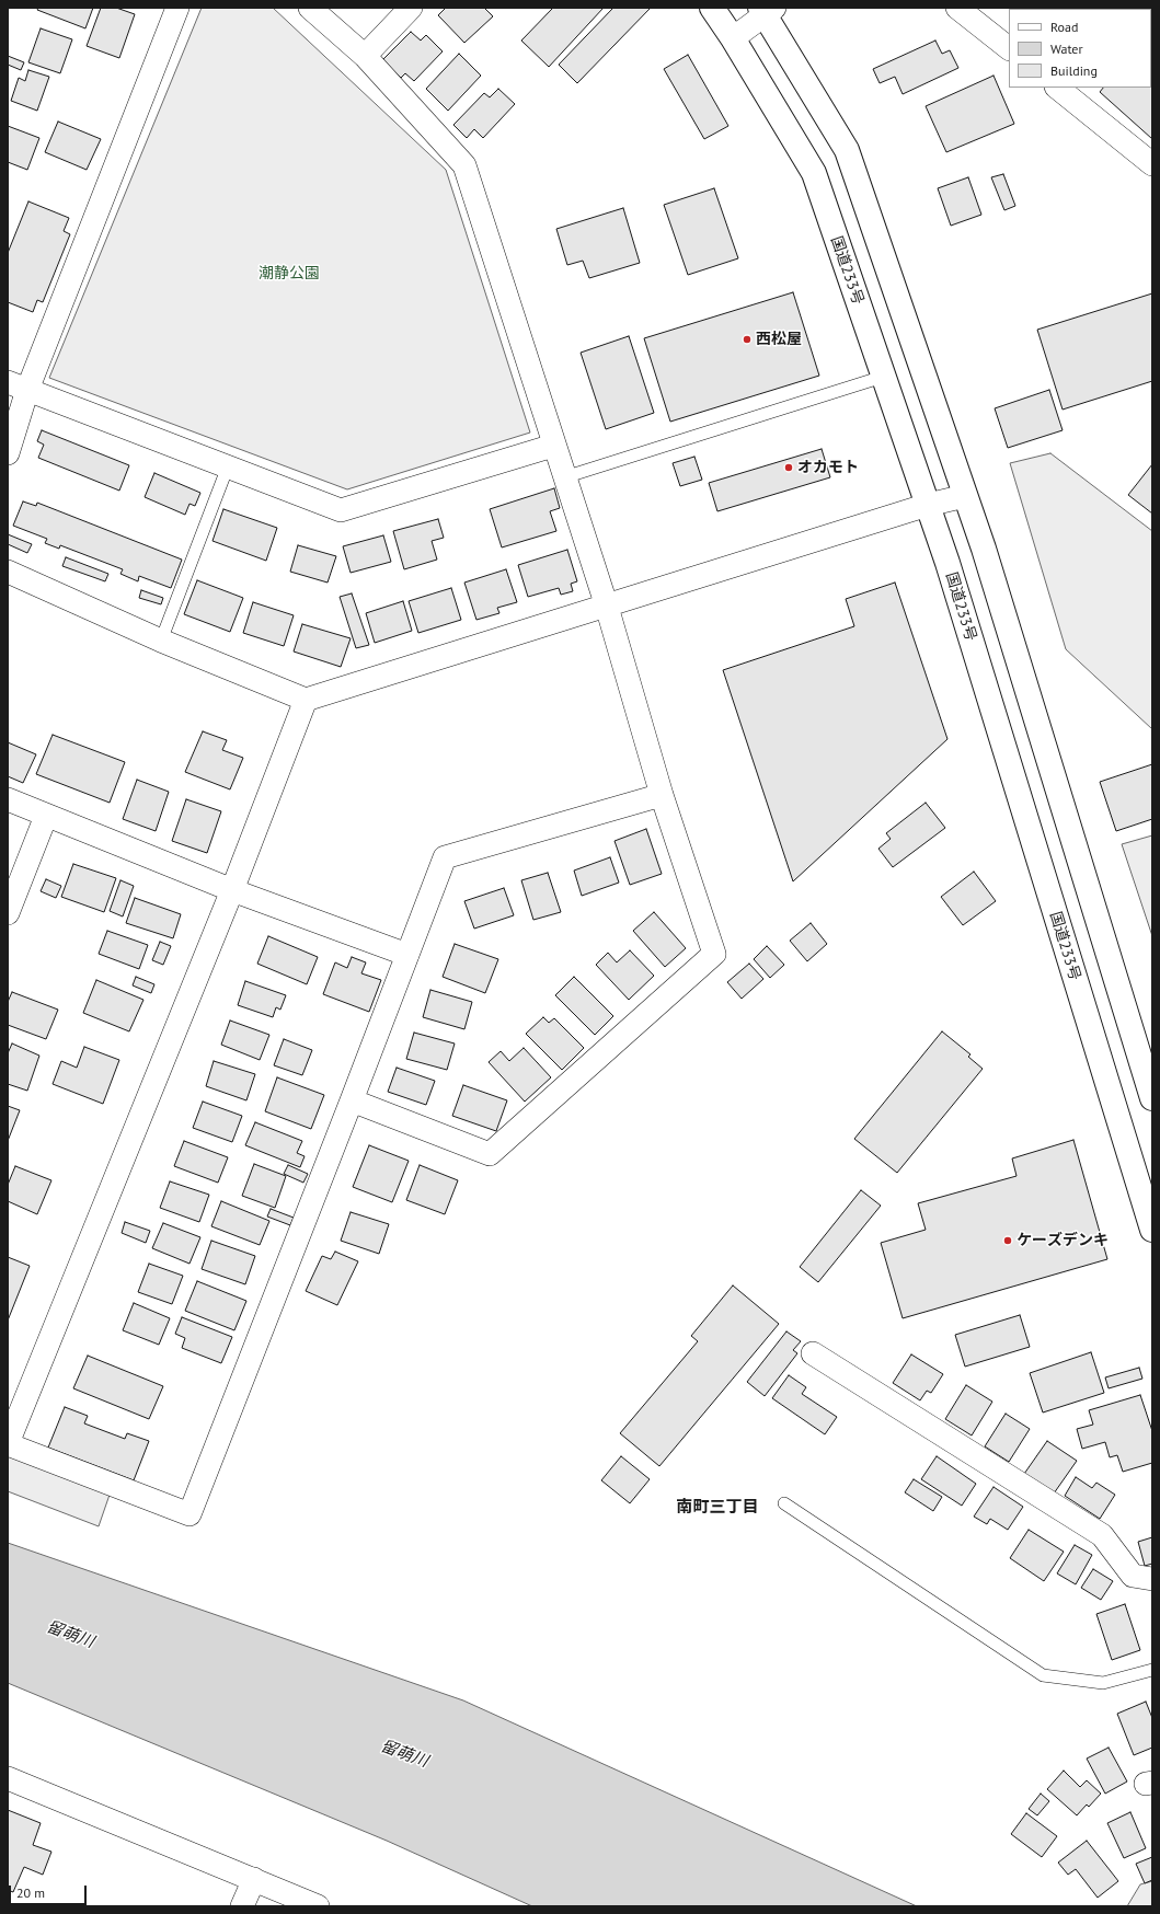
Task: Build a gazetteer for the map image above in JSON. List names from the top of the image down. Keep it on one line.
{"streets":{"highway":["国道233号"]},"districts":["南町三丁目"],"water":["留萌川"],"parks":["潮静公園"],"places":["西松屋","オカモト","ケーズデンキ"],"legend":["Road","Water","Building"],"scale_bar":"20 m"}
